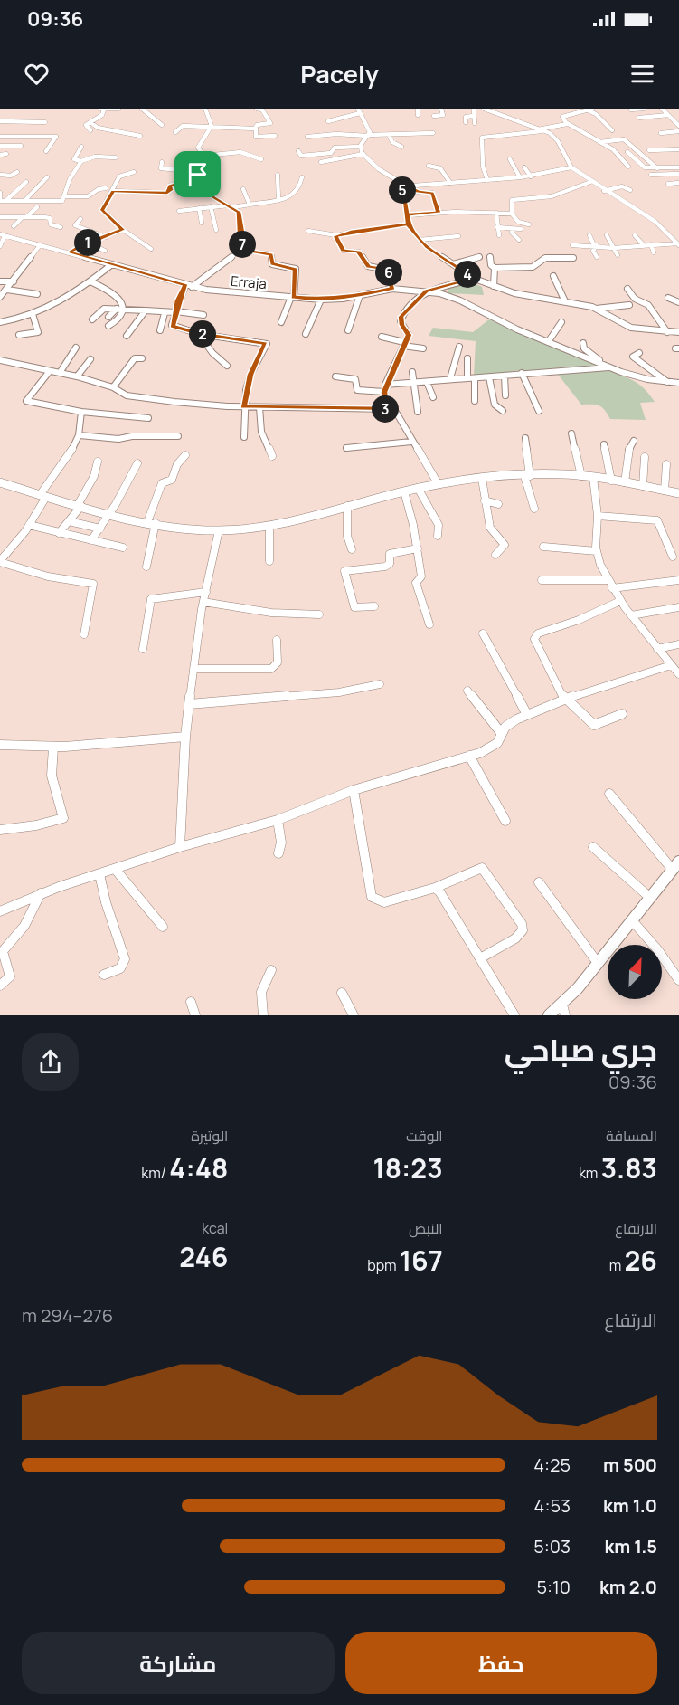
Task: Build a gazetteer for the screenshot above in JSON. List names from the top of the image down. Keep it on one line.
{"streets":{"street":["Erraja"]},"north":"top right","page":{"status":"09:36","header":"Pacely","pins":["5","1","7","6","4","2","3"],"heading":["جري صباحي","09:36"],"stats":[["المسافة","3.83 km"],["الوقت","18:23"],["الوتيرة","4:48 /km"],["الارتفاع","26 m"],["النبض","167 bpm"],["kcal","246"]],"chart":["الارتفاع","276–294 m"],"list":[{"name":"500 m","note":"4:25"},{"name":"1.0 km","note":"4:53"},{"name":"1.5 km","note":"5:03"},{"name":"2.0 km","note":"5:10"}],"buttons":["حفظ","مشاركة"]}}
